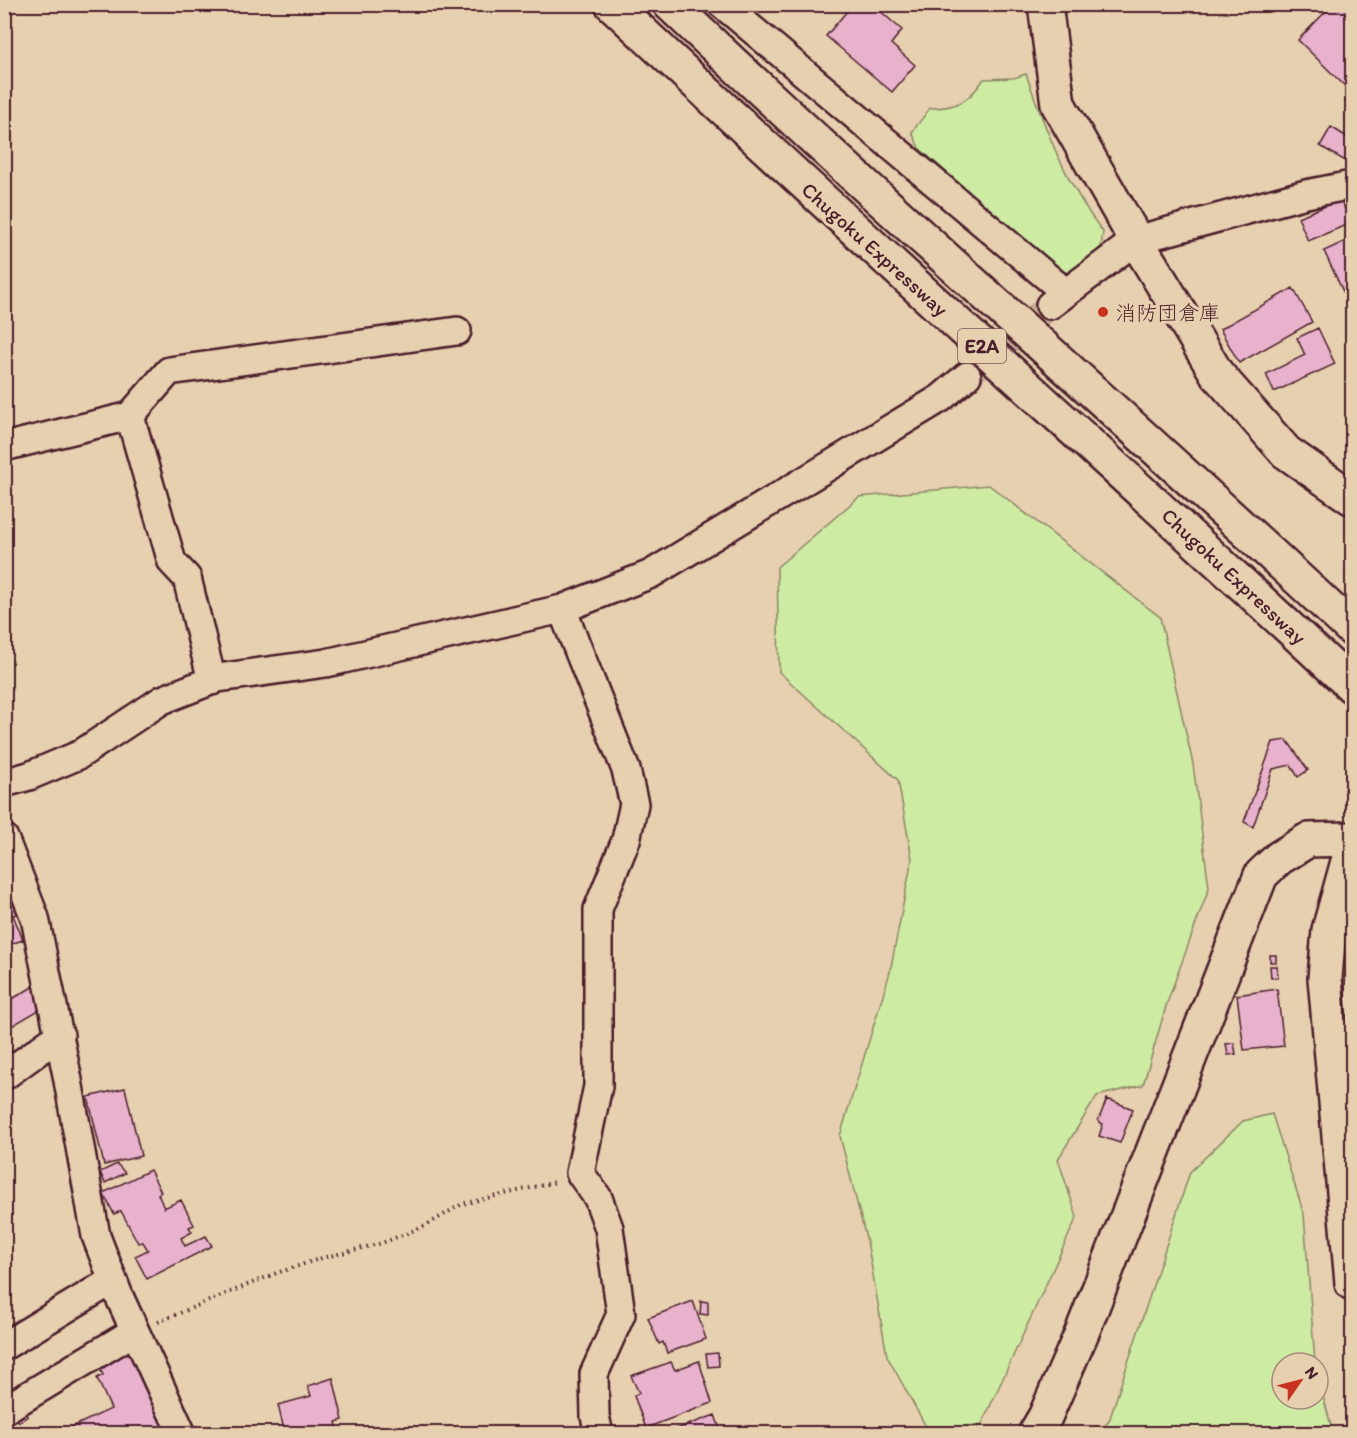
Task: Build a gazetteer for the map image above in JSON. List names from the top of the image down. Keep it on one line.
{"streets":{"main road":["Chugoku Expressway","E2A"]},"places":["消防団倉庫"],"north":"top right"}
